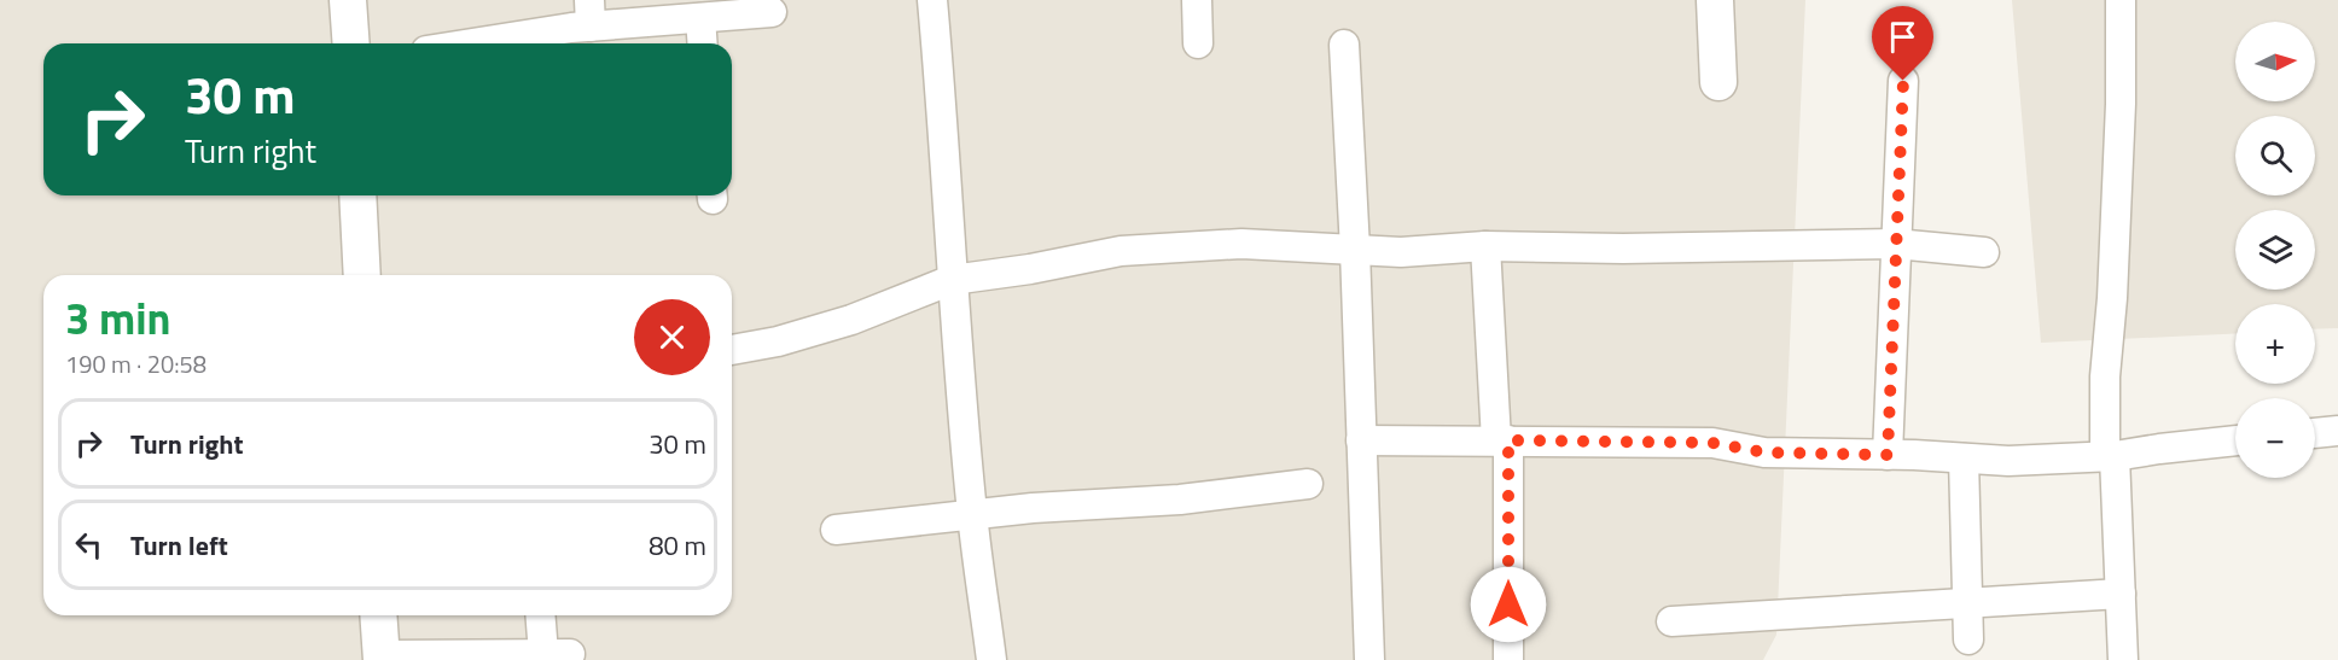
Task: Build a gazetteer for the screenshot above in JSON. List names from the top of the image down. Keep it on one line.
{"north":"right","page":{"map_buttons":["+","−"],"turn":["30 m","Turn right"],"heading":["3 min","190 m · 20:58"],"list":[{"name":"Turn right","value":"30 m"},{"name":"Turn left","value":"80 m"}]}}
